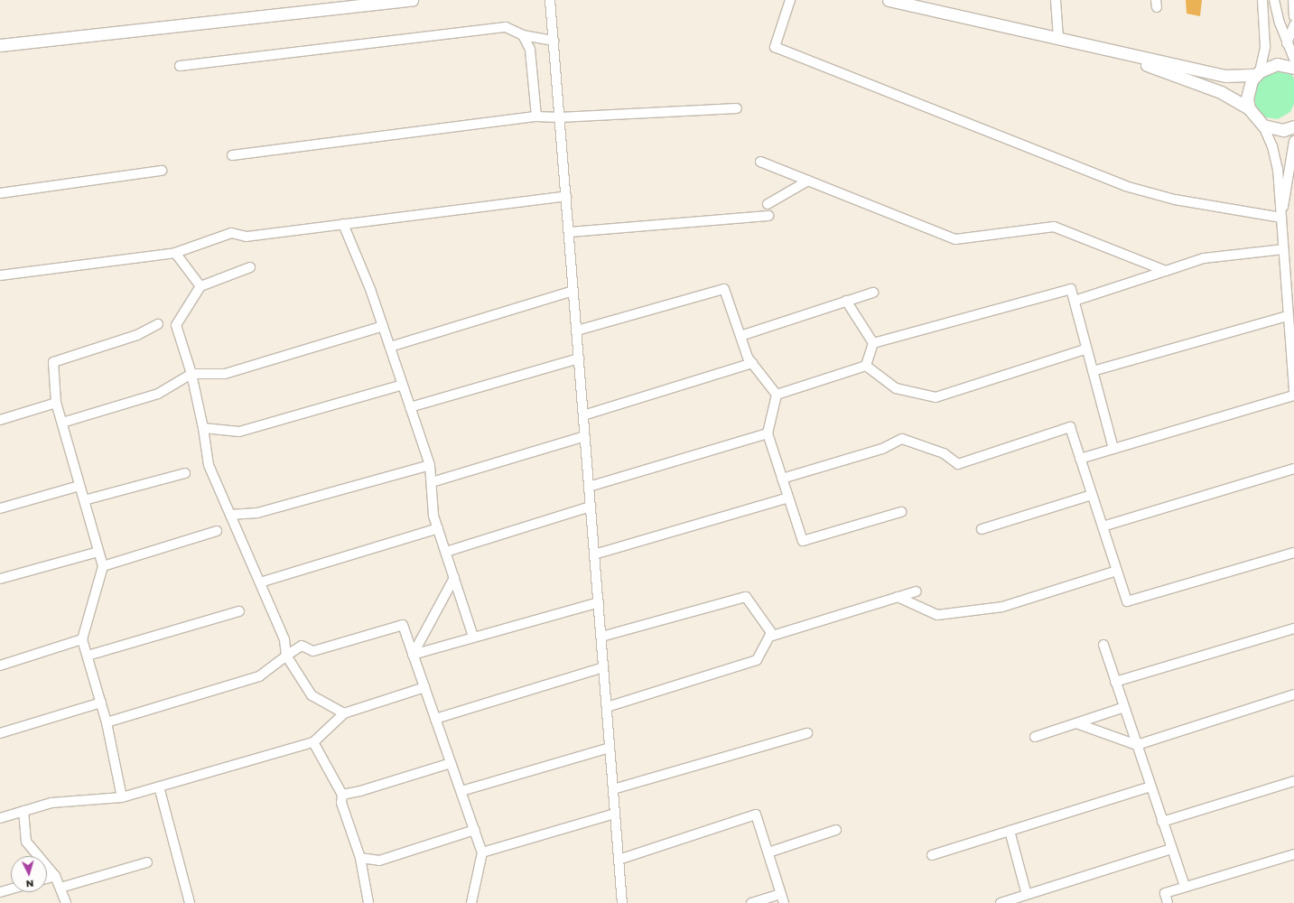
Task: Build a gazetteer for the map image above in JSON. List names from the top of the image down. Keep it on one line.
{"north":"bottom"}
